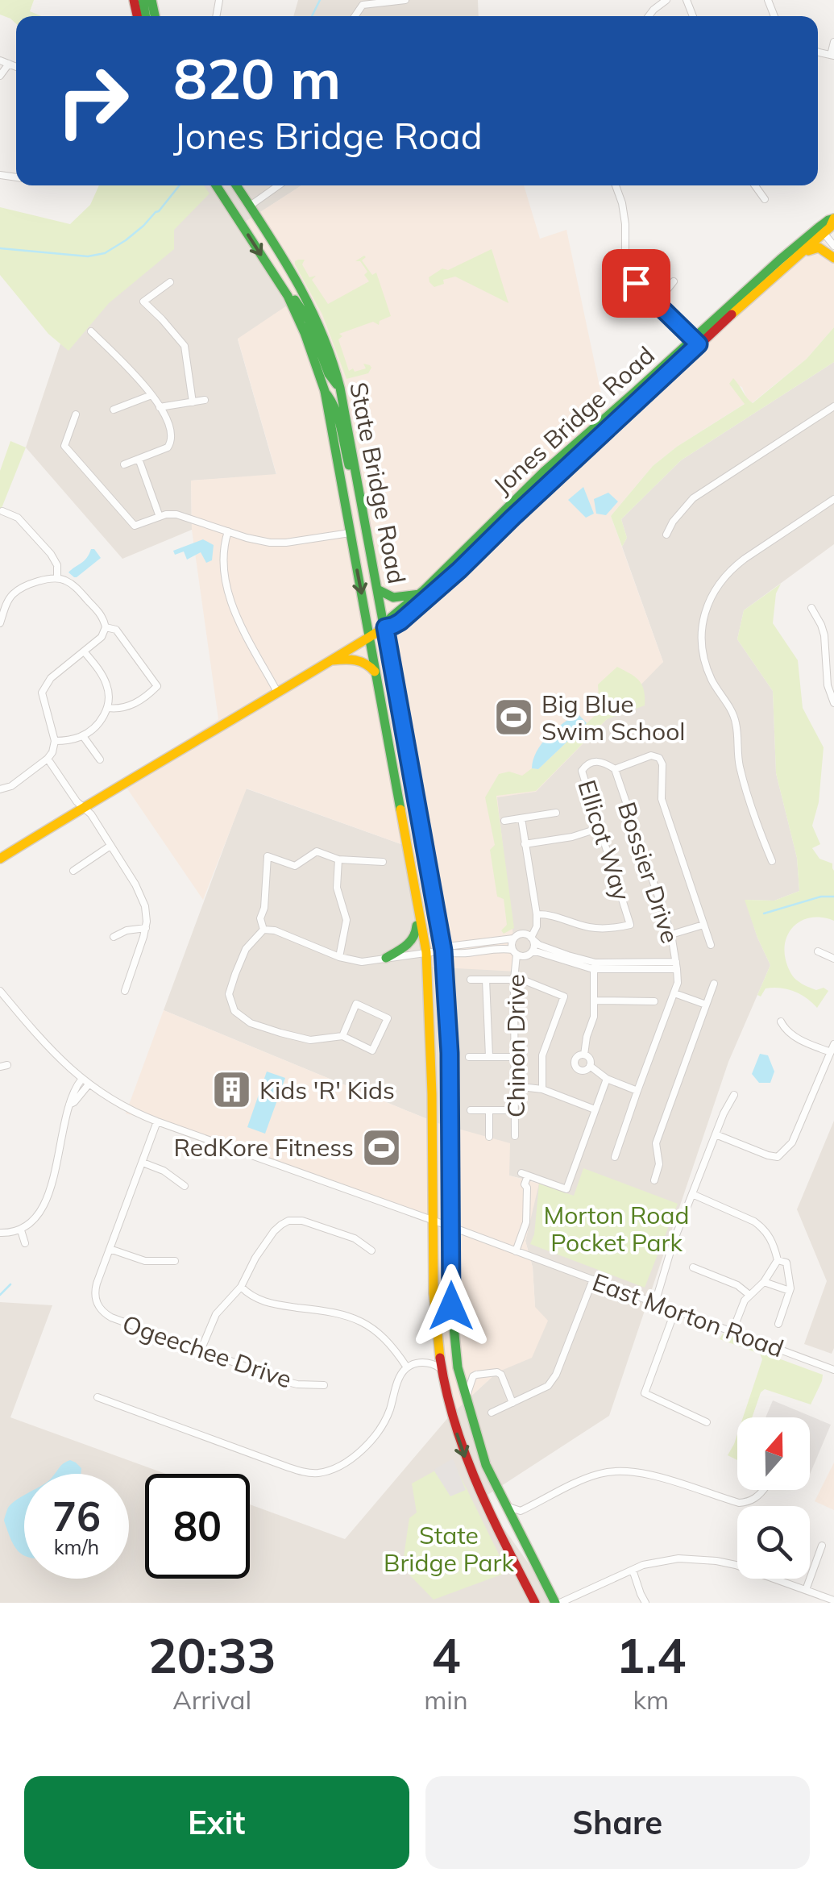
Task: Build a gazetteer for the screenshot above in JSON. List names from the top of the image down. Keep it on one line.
{"streets":{"main road":["Jones Bridge Road","State Bridge Road"],"street":["Ellicot Way","Bossier Drive","Chinon Drive","East Morton Road","Ogeechee Drive"]},"crossings":[["Jones Bridge Road","State Bridge Road"],["State Bridge Road","East Morton Road"],["Ellicot Way","Bossier Drive"],["East Morton Road","Ogeechee Drive"]],"parks":["Morton Road Pocket Park","State Bridge Park"],"places":{"sports":["Big Blue Swim School","RedKore Fitness"],"building":["Kids 'R' Kids"]},"north":"top","page":{"turn":["820 m","Jones Bridge Road"],"speed":"76 km/h","limit":"80","eta":["20:33","Arrival","4","min","1.4","km"],"buttons":["Exit","Share"]}}
